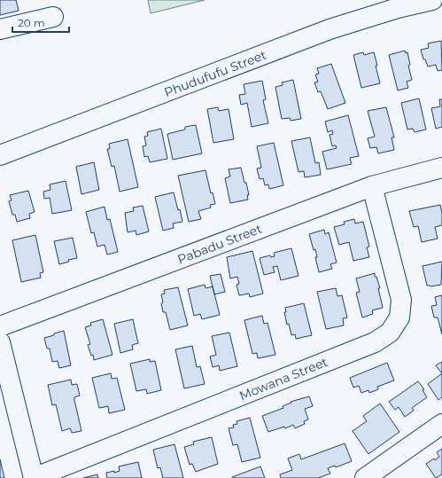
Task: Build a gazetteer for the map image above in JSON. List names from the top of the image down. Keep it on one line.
{"streets":{"street":["Phudufufu Street","Pabadu Street","Mowana Street"]},"crossings":[["Pabadu Street","Mowana Street"]],"scale_bar":"20 m"}
